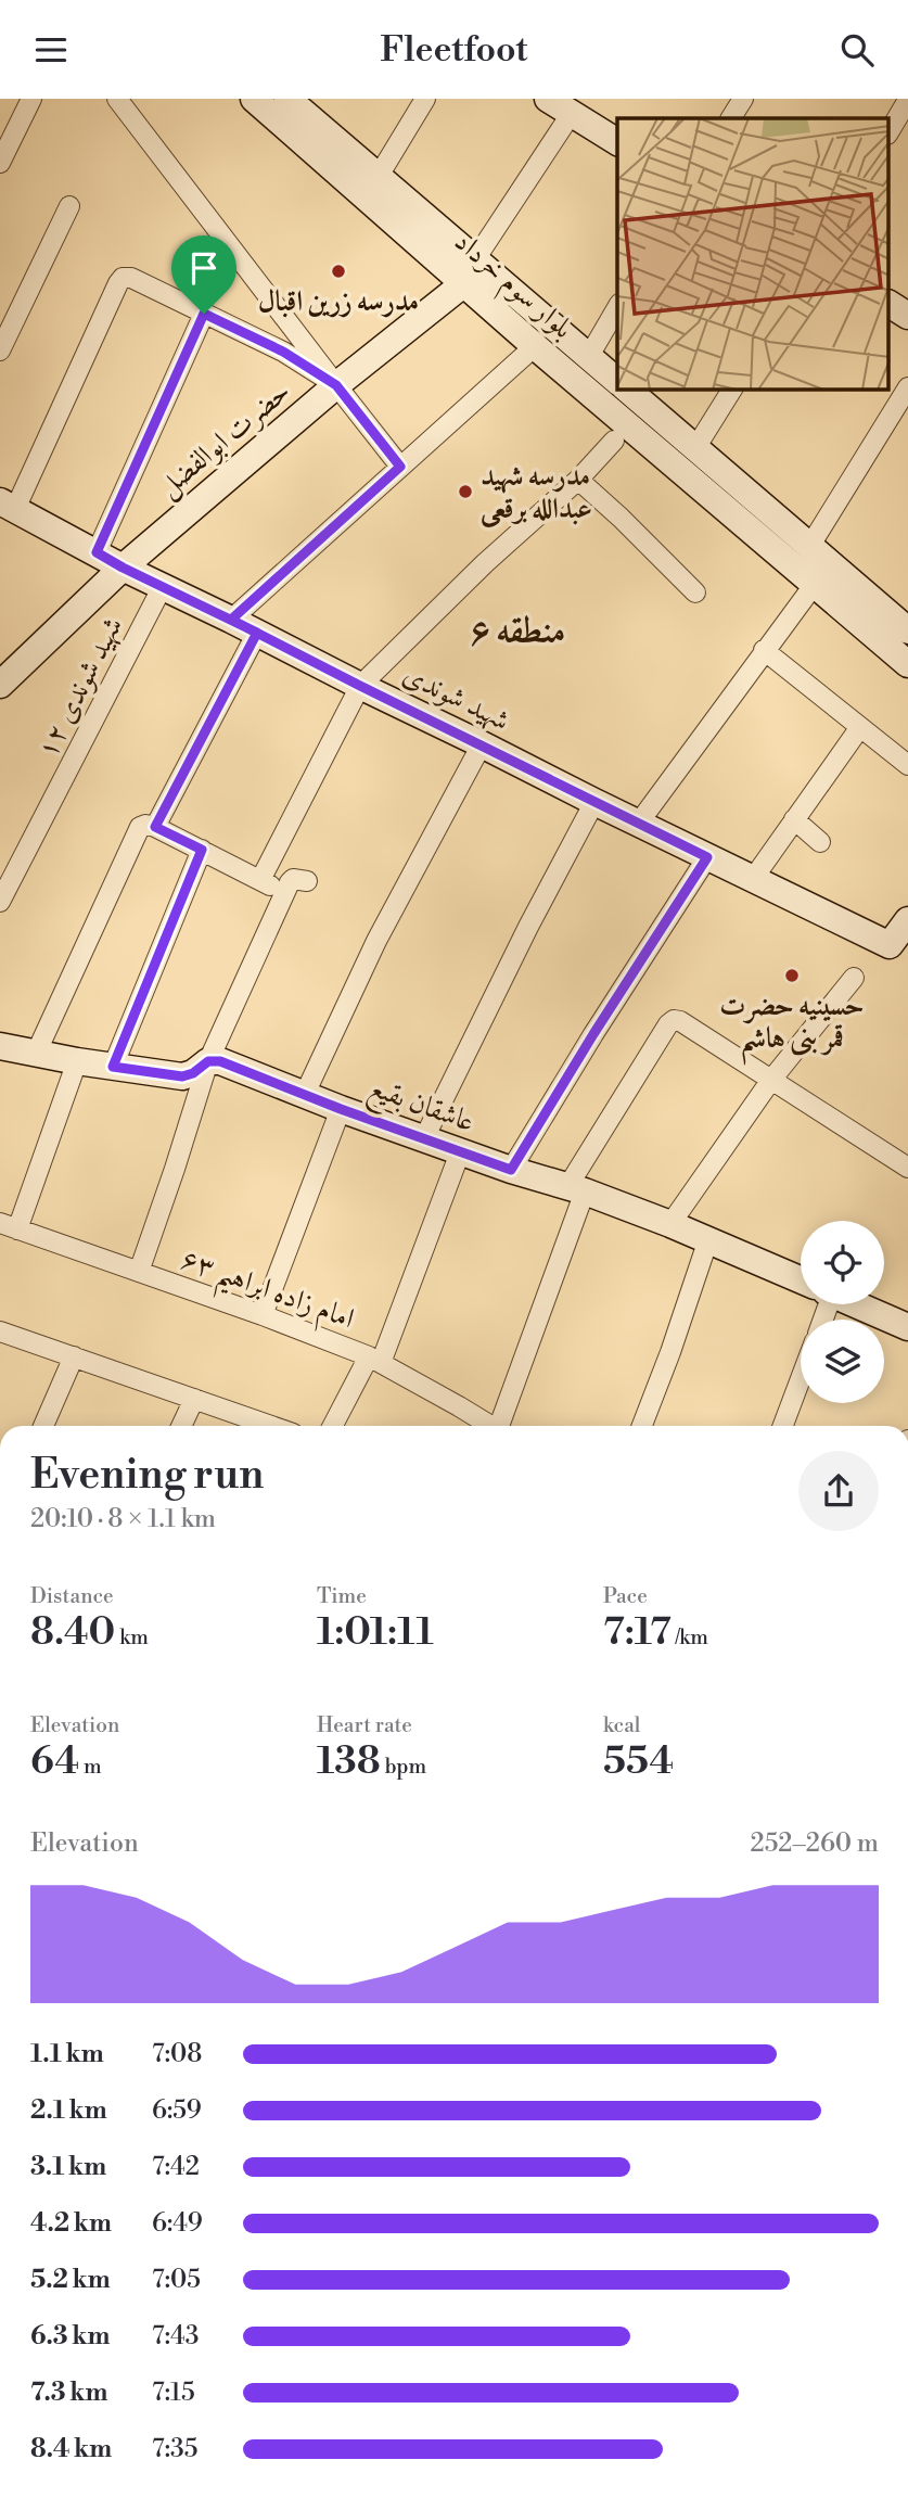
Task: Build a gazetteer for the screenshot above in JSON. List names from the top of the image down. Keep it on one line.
{"streets":{"street":["بلوار سوم خرداد","حضرت ابوالفضل","شهید شوندی ۱۲","شهید شوندی","عاشقان بقیع","امام زاده ابراهیم ۶۳"]},"crossings":[["بلوار سوم خرداد","حضرت ابوالفضل"],["حضرت ابوالفضل","شهید شوندی"],["شهید شوندی ۱۲","شهید شوندی"]],"districts":["منطقه ۶"],"places":["مدرسه زرین اقبال","مدرسه شهید عبدالله برقعی","حسینیه حضرت قمر بنی هاشم"],"page":{"header":"Fleetfoot","heading":["Evening run","20:10 · 8 × 1.1 km"],"stats":[["Distance","8.40 km"],["Time","1:01:11"],["Pace","7:17 /km"],["Elevation","64 m"],["Heart rate","138 bpm"],["kcal","554"]],"chart":["Elevation","252–260 m"],"list":[{"name":"1.1 km","note":"7:08"},{"name":"2.1 km","note":"6:59"},{"name":"3.1 km","note":"7:42"},{"name":"4.2 km","note":"6:49"},{"name":"5.2 km","note":"7:05"},{"name":"6.3 km","note":"7:43"},{"name":"7.3 km","note":"7:15"},{"name":"8.4 km","note":"7:35"}]}}
